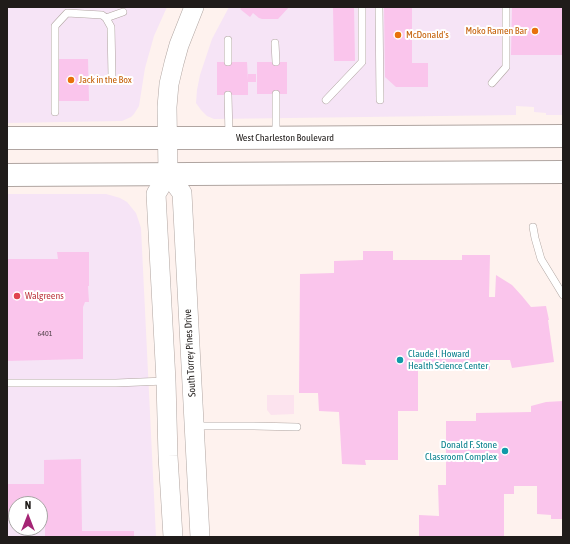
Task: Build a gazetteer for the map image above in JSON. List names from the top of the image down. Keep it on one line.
{"streets":{"main road":["West Charleston Boulevard","South Torrey Pines Drive"]},"places":["Moko Ramen Bar","McDonald's","Jack in the Box","Walgreens","Claude I. Howard Health Science Center","Donald F. Stone Classroom Complex"],"house_numbers":["6401"],"north":"top"}
